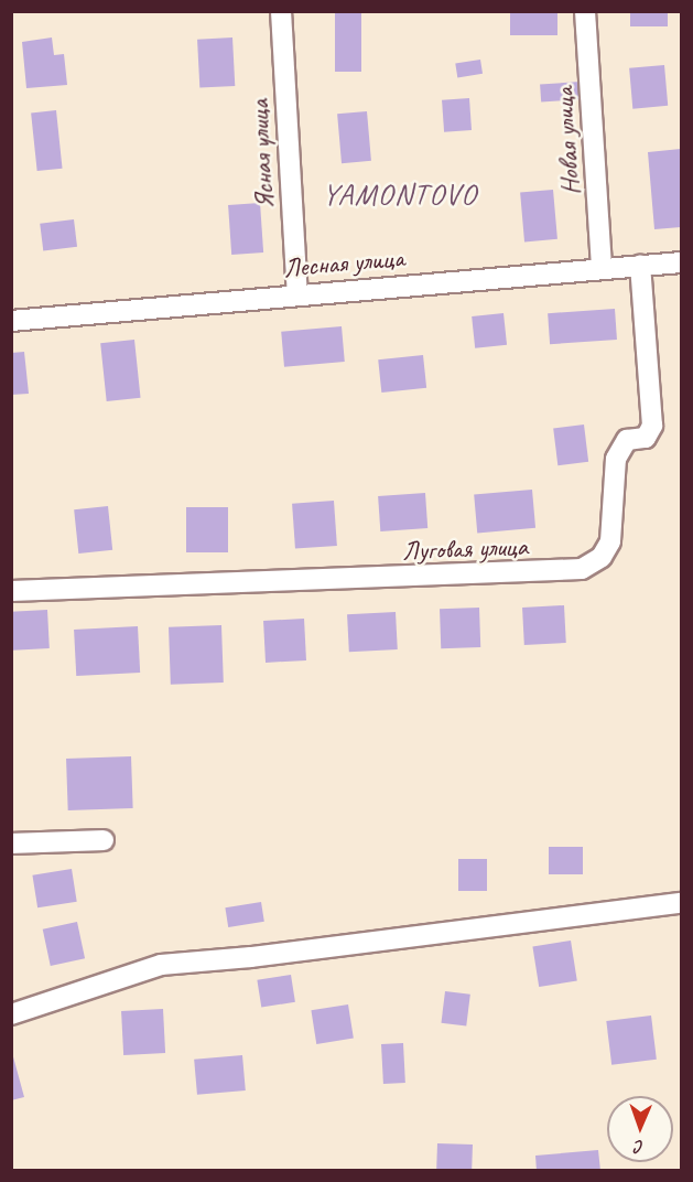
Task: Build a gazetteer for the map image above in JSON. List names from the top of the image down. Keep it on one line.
{"streets":{"street":["Новая улица","Ясная улица","Лесная улица","Луговая улица"]},"crossings":[["Новая улица","Лесная улица"],["Ясная улица","Лесная улица"],["Лесная улица","Луговая улица"]],"districts":["YAMONTOVO"],"north":"bottom"}
